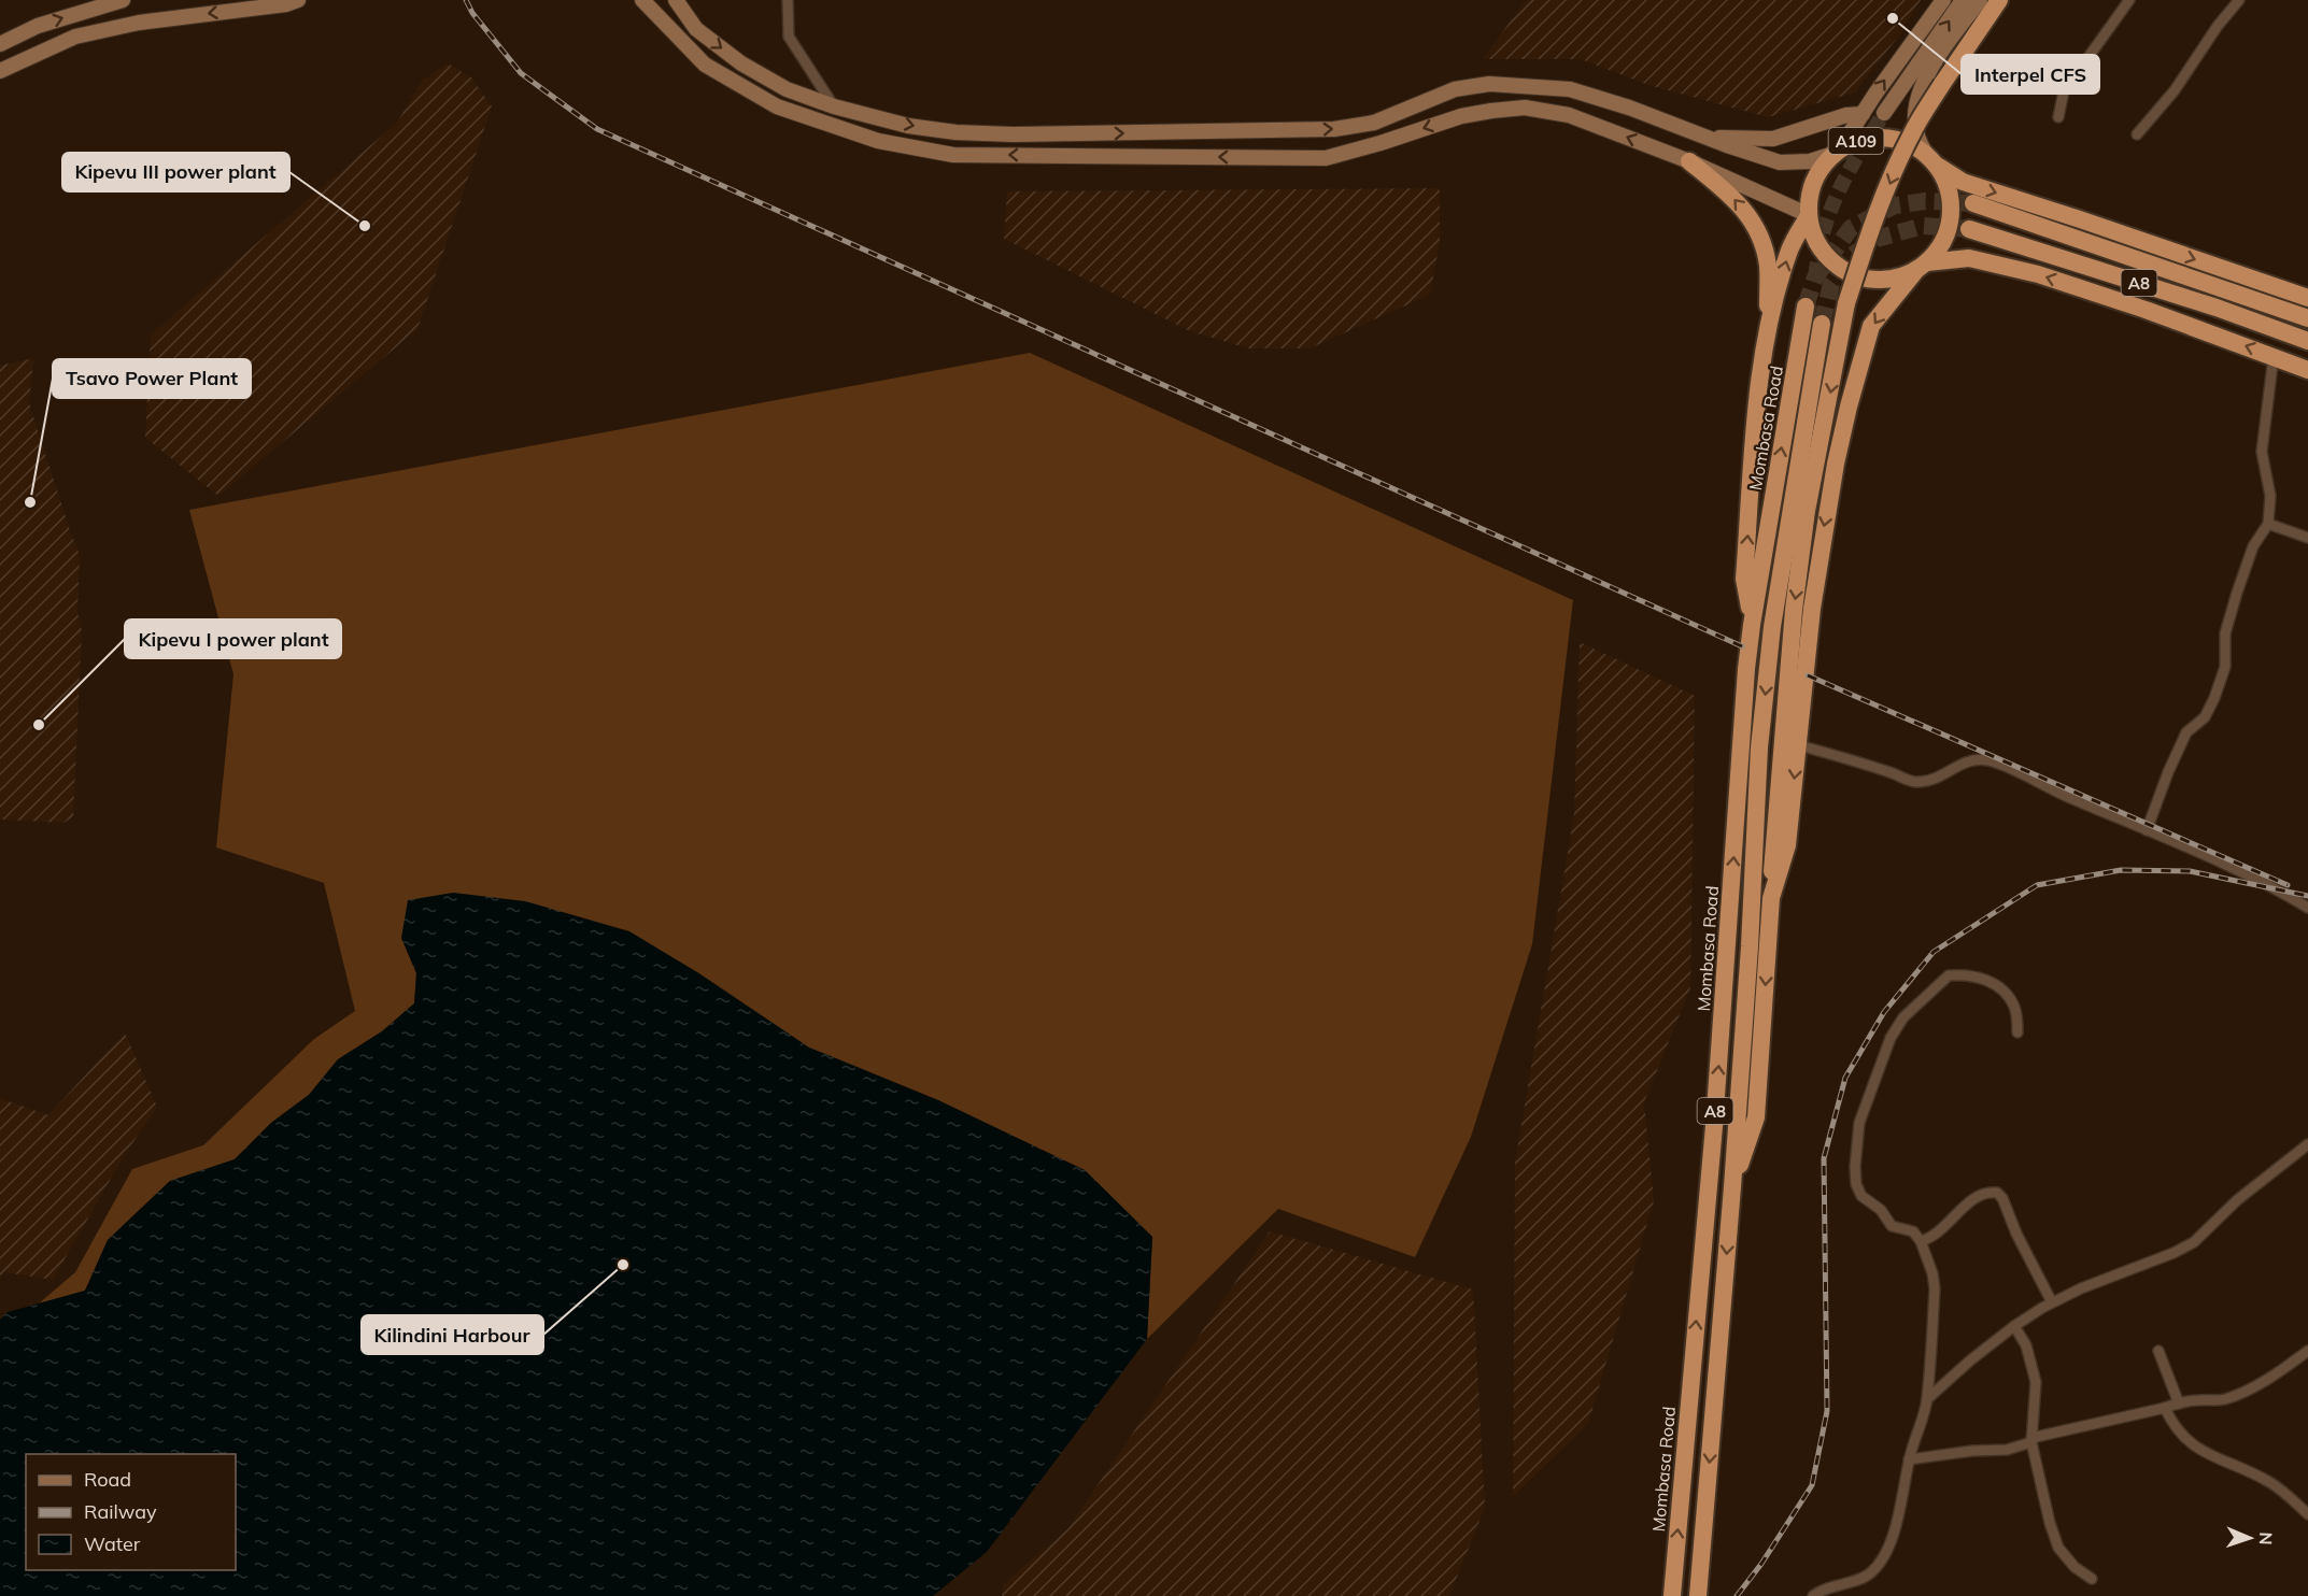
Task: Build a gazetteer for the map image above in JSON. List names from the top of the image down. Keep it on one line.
{"streets":{"highway":["A109","A8","Mombasa Road"]},"places":["Interpel CFS","Kipevu III power plant","Tsavo Power Plant","Kipevu I power plant","Kilindini Harbour"],"legend":["Road","Railway","Water"],"north":"right"}
